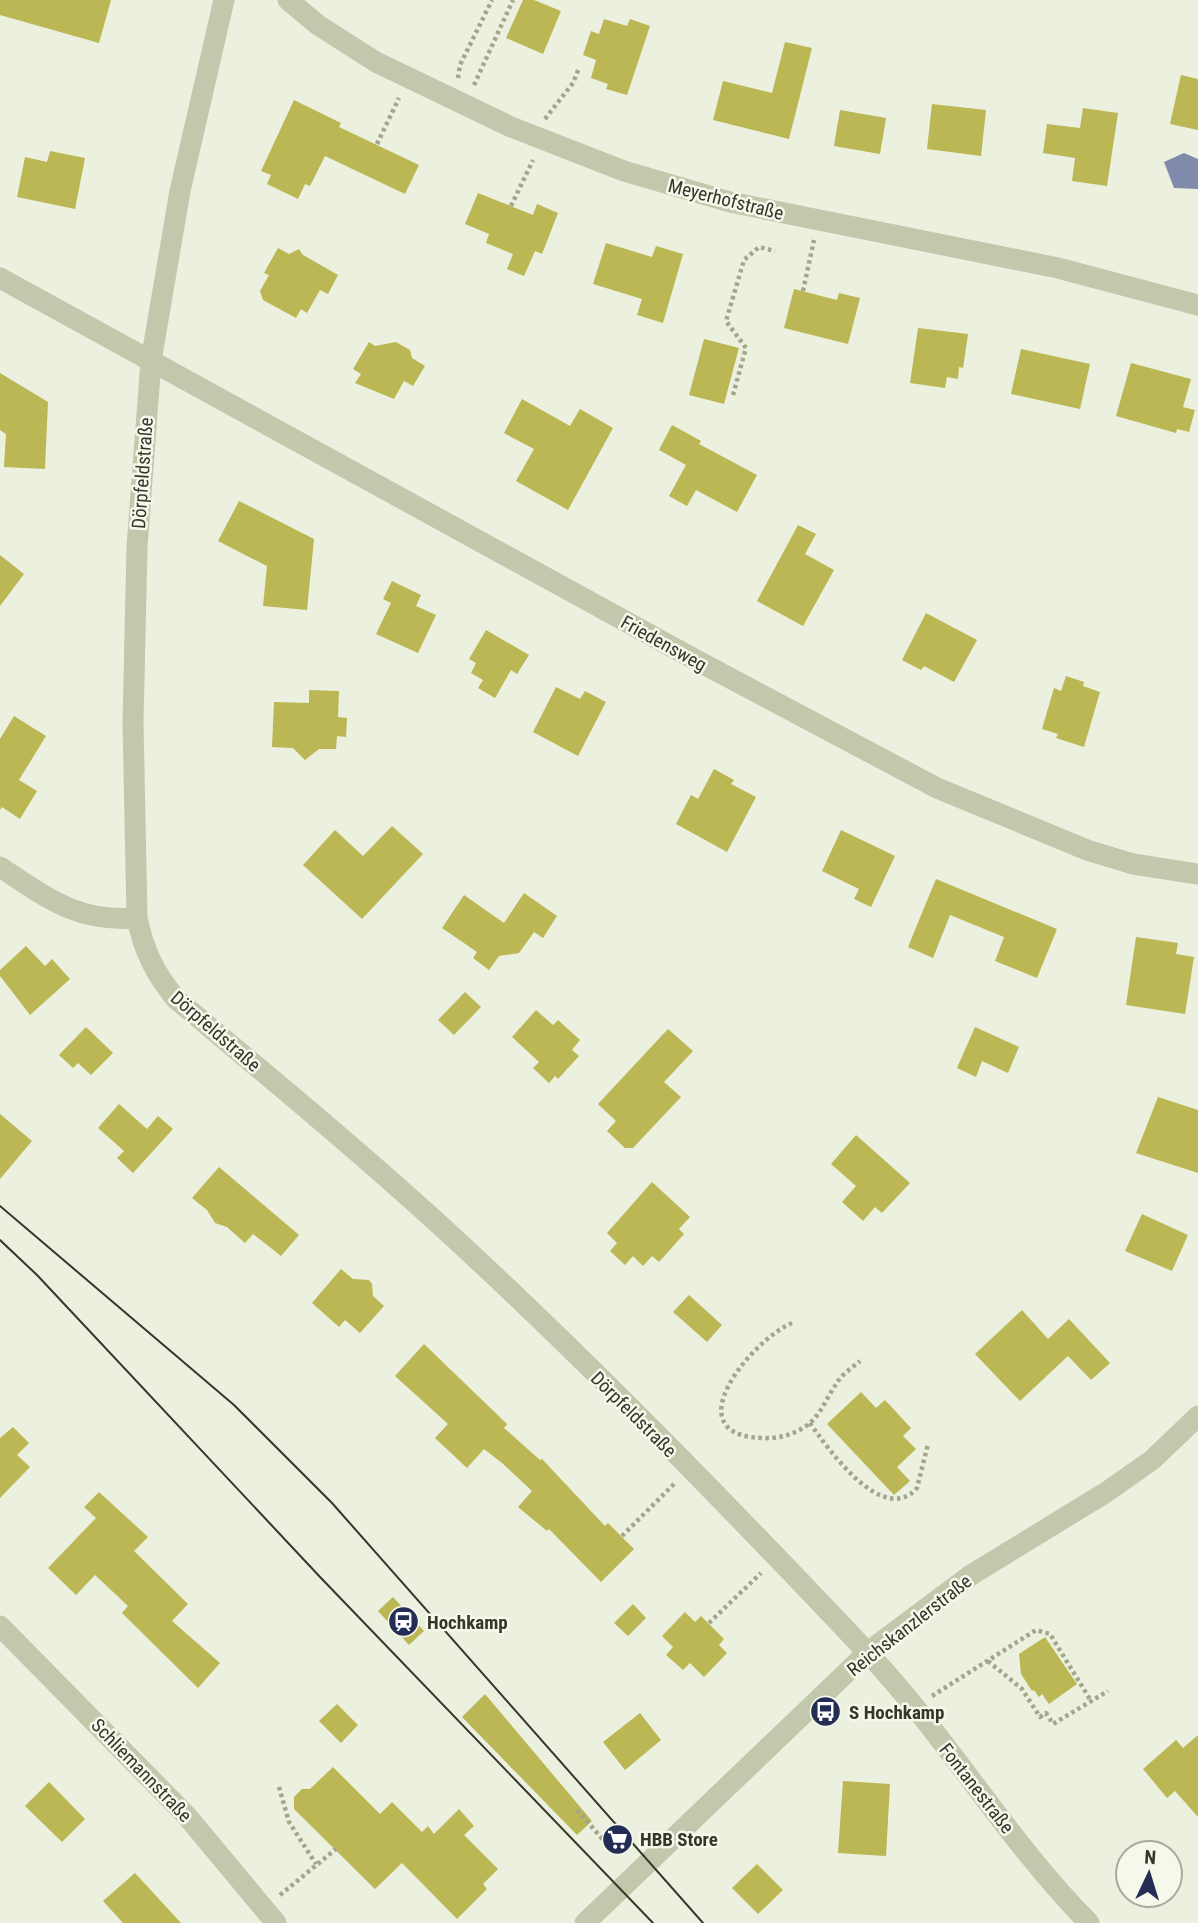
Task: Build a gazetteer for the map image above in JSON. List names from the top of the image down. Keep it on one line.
{"streets":{"street":["Meyerhofstraße","Dörpfeldstraße","Friedensweg","Reichskanzlerstraße","Schliemannstraße","Fontanestraße"]},"crossings":[["Dörpfeldstraße","Friedensweg"],["Dörpfeldstraße","Reichskanzlerstraße"],["Dörpfeldstraße","Fontanestraße"],["Reichskanzlerstraße","Fontanestraße"]],"places":{"station":["Hochkamp"],"bus stop":["S Hochkamp"],"supermarket":["HBB Store"]},"north":"top"}
